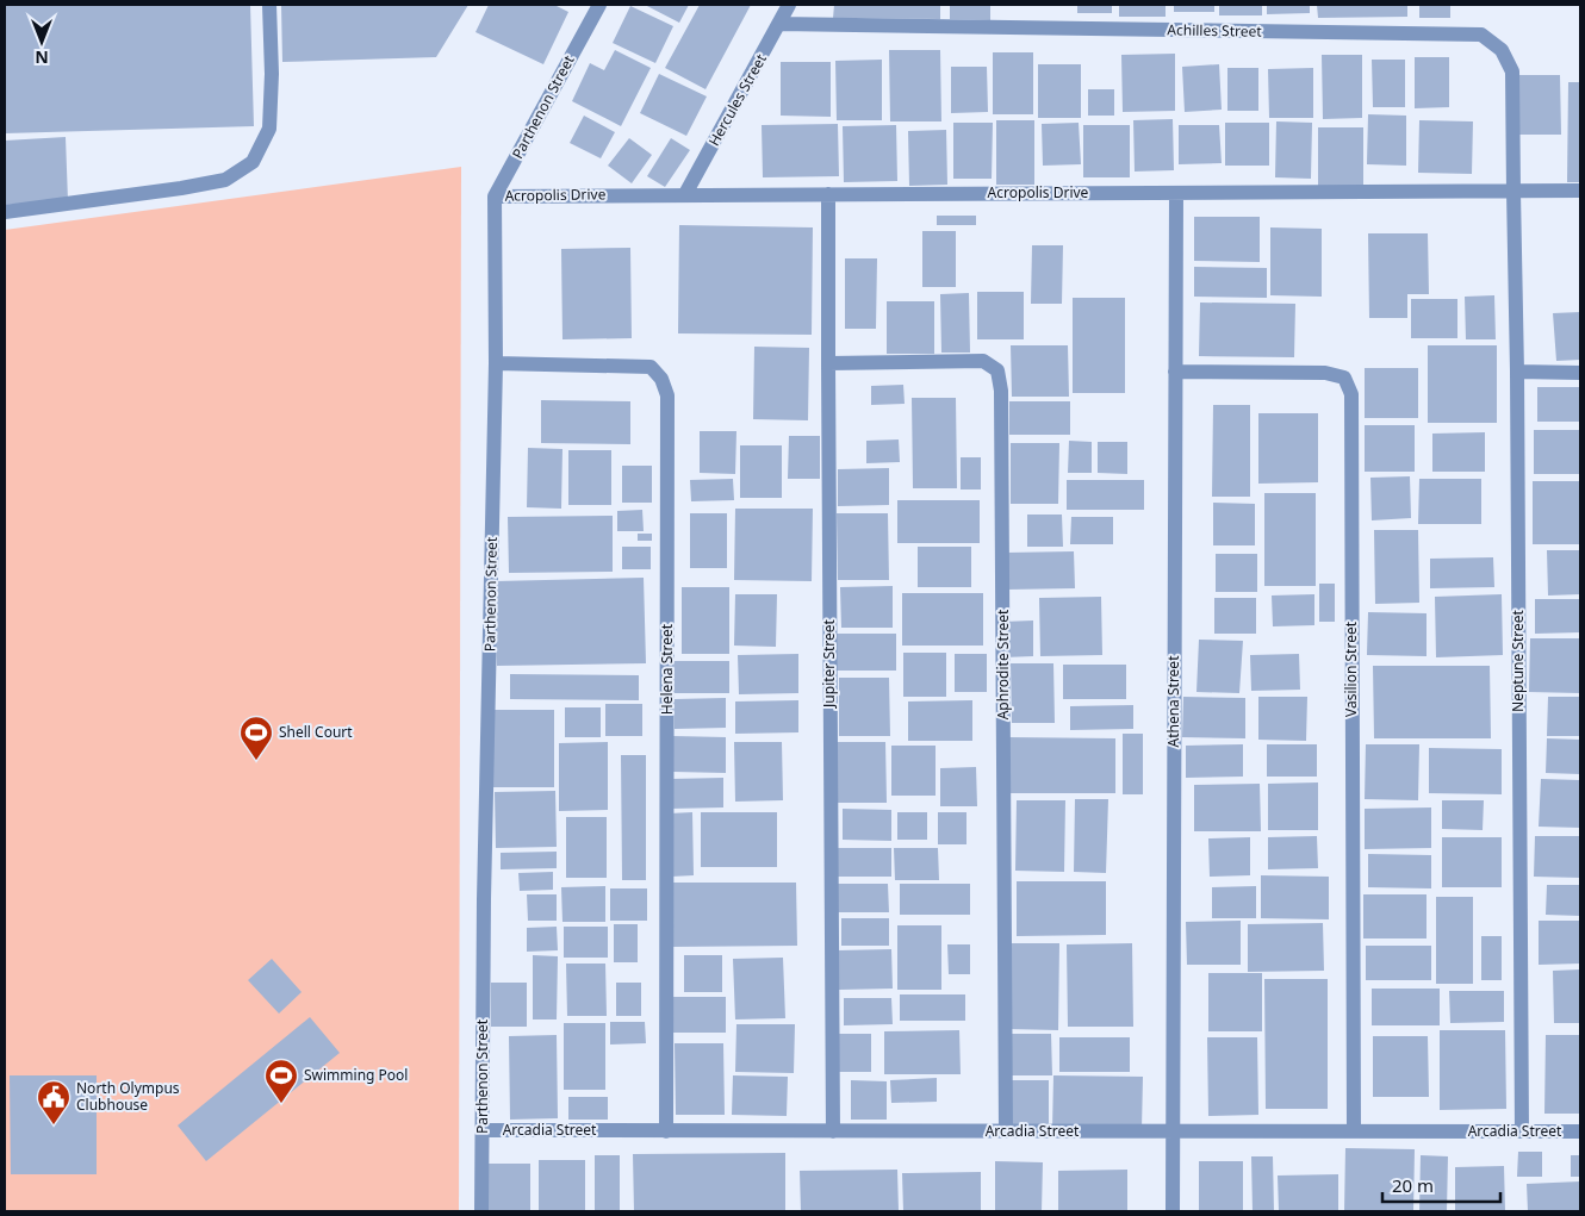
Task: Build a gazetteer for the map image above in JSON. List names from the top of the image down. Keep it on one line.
{"streets":{"street":["Achilles Street","Hercules Street","Parthenon Street","Acropolis Drive","Neptune Street","Jupiter Street","Aphrodite Street","Helena Street","Vasilion Street","Athena Street","Arcadia Street"]},"crossings":[["Achilles Street","Hercules Street"],["Achilles Street","Acropolis Drive"],["Achilles Street","Neptune Street"],["Hercules Street","Acropolis Drive"],["Parthenon Street","Acropolis Drive"],["Parthenon Street","Helena Street"],["Parthenon Street","Arcadia Street"],["Acropolis Drive","Neptune Street"],["Acropolis Drive","Jupiter Street"],["Acropolis Drive","Athena Street"],["Neptune Street","Arcadia Street"],["Jupiter Street","Aphrodite Street"],["Jupiter Street","Arcadia Street"],["Aphrodite Street","Arcadia Street"],["Helena Street","Arcadia Street"],["Vasilion Street","Athena Street"],["Vasilion Street","Arcadia Street"],["Athena Street","Arcadia Street"]],"places":{"sports":["Shell Court","Swimming Pool"],"public building":["North Olympus Clubhouse"]},"scale_bar":"20 m","north":"bottom"}
